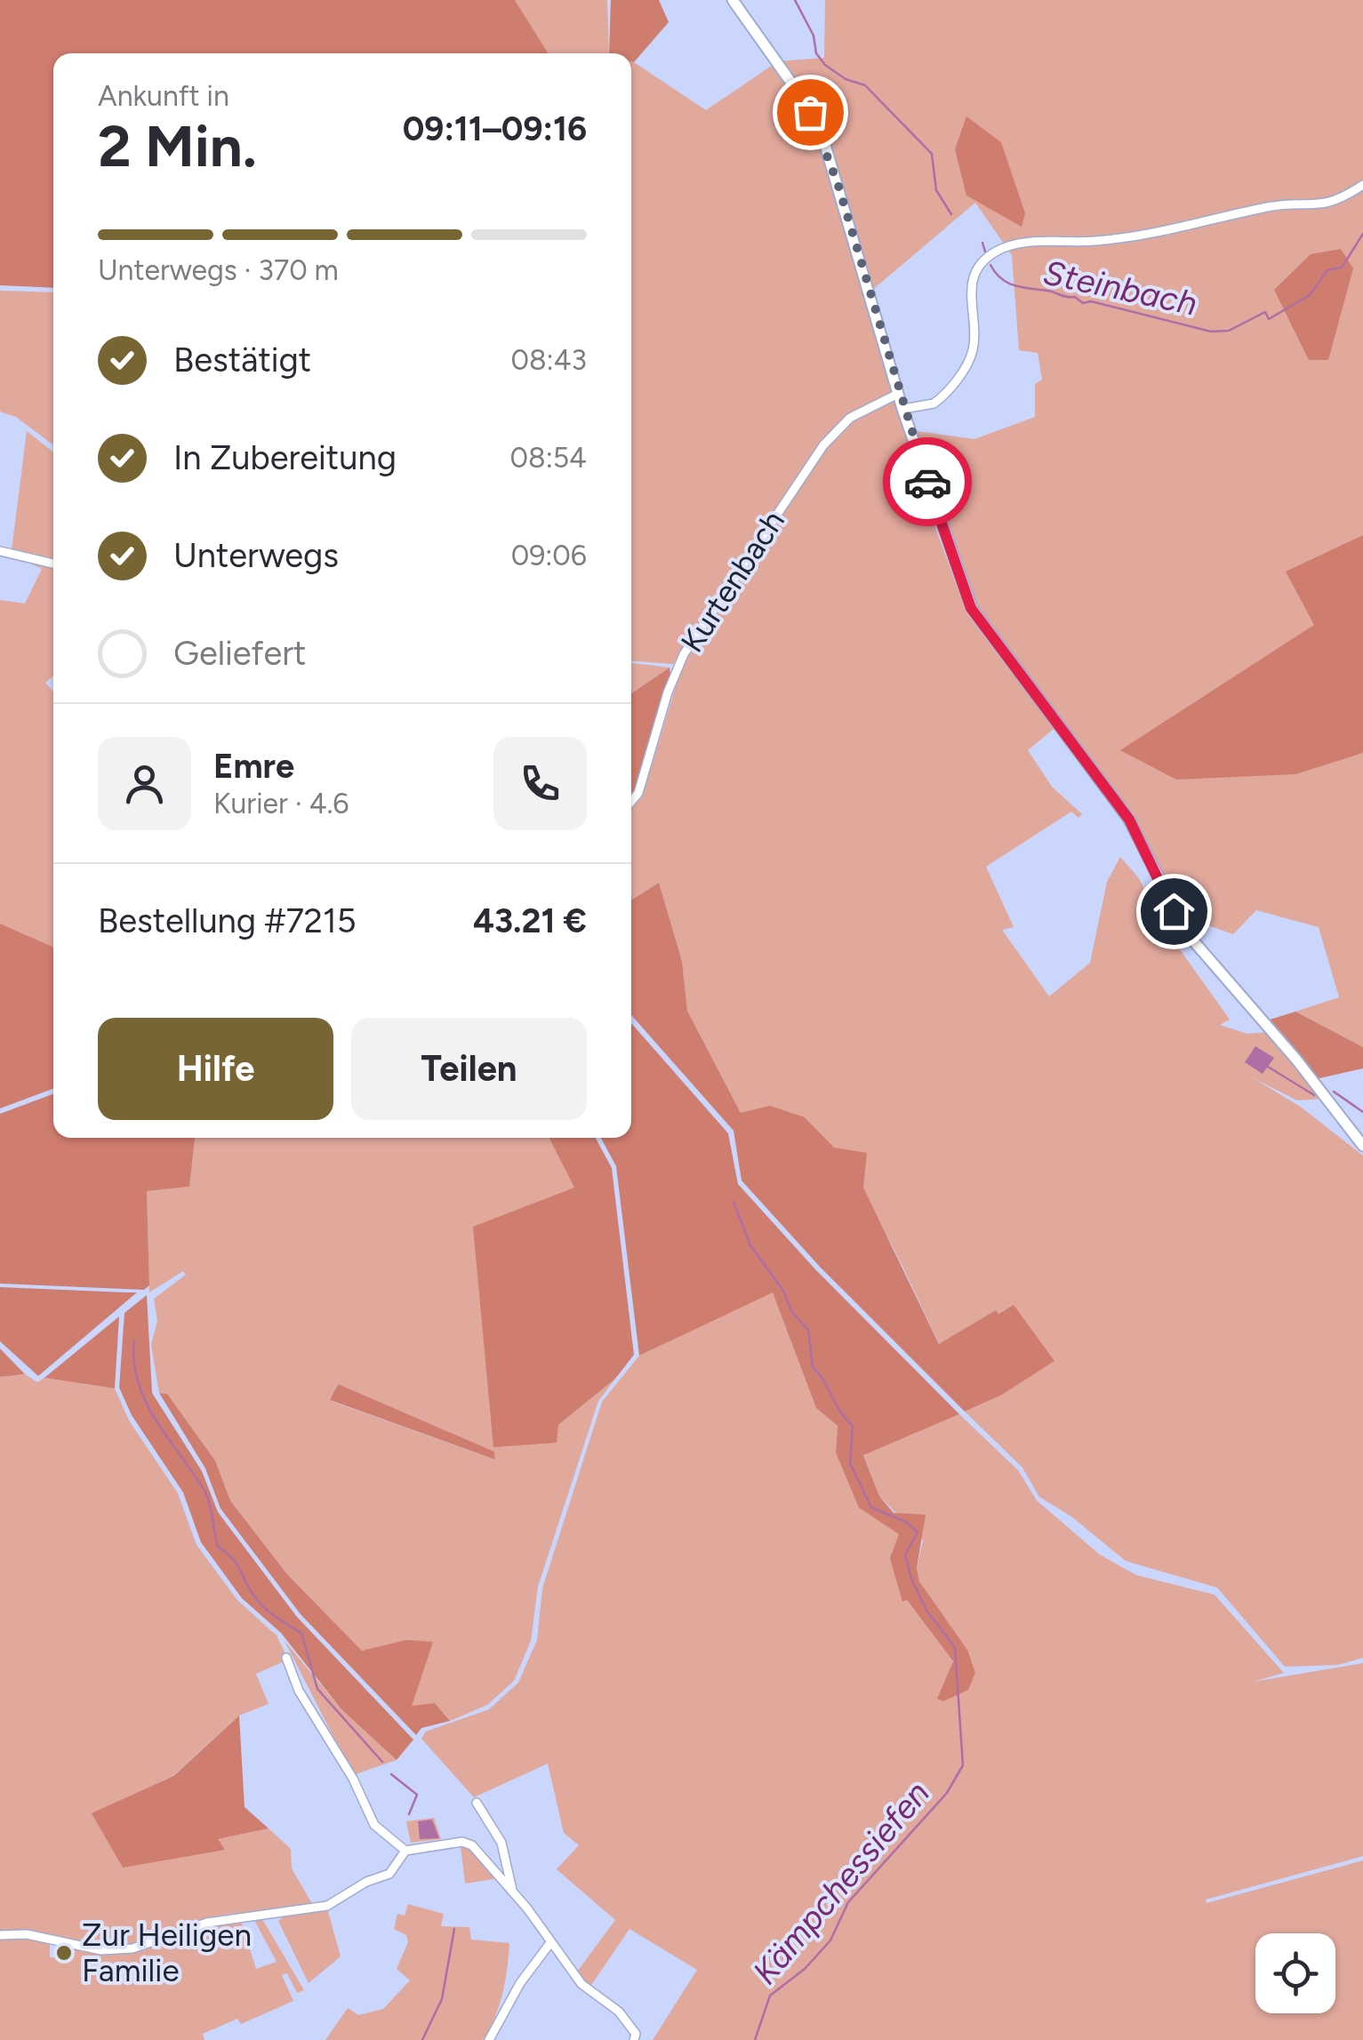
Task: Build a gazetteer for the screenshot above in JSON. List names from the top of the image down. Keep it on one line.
{"streets":{"street":["Kurtenbach"]},"water":["Steinbach","Kämpchessiefen"],"places":["Zur Heiligen Familie"],"page":{"heading":["2 Min.","Ankunft in","09:11–09:16"],"panel":["Emre","Kurier · 4.6","Bestellung #7215","43.21 €"],"bar":"Unterwegs · 370 m","list":[["Bestätigt","08:43"],["In Zubereitung","08:54"],["Unterwegs","09:06"],"Geliefert"],"buttons":["Hilfe","Teilen"]}}
